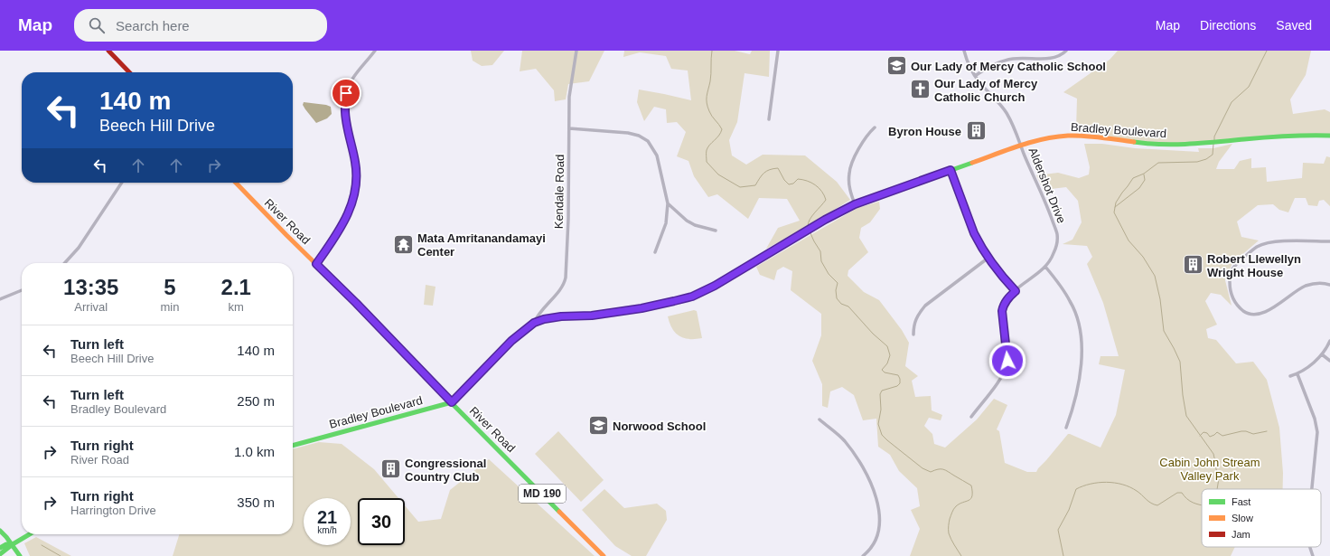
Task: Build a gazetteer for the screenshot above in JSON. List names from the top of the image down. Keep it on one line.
{"streets":{"main road":["Bradley Boulevard","River Road","MD 190"],"street":["Aldershot Drive","Kendale Road"]},"crossings":[["Bradley Boulevard","Aldershot Drive"],["Bradley Boulevard","Kendale Road"],["Bradley Boulevard","River Road"]],"parks":["Cabin John Stream Valley Park"],"places":{"school or university":["Our Lady of Mercy Catholic School","Norwood School"],"church":["Our Lady of Mercy Catholic Church"],"building":["Byron House","Robert Llewellyn Wright House","Congressional Country Club"],"temple":["Mata Amritanandamayi Center"]},"legend":["Fast","Slow","Jam"],"page":{"header":"Map","search":"Search here","nav":["Map","Directions","Saved"],"turn":["140 m","Beech Hill Drive"],"eta":["13:35","Arrival","5","min","2.1","km"],"list":[{"name":"Turn left","note":"Beech Hill Drive","value":"140 m"},{"name":"Turn left","note":"Bradley Boulevard","value":"250 m"},{"name":"Turn right","note":"River Road","value":"1.0 km"},{"name":"Turn right","note":"Harrington Drive","value":"350 m"}],"speed":"21 km/h","limit":"30"}}
